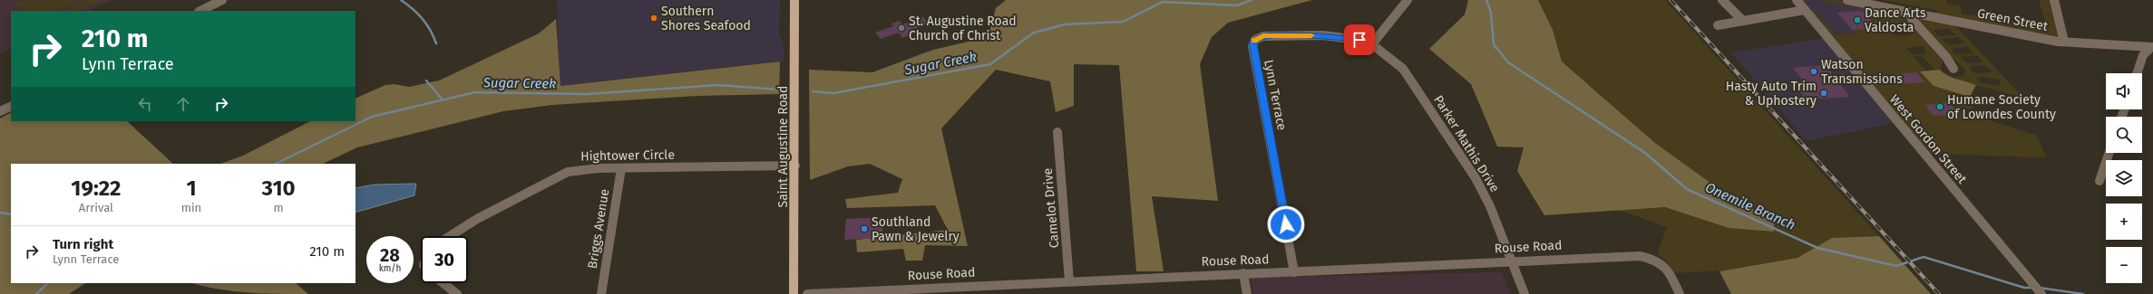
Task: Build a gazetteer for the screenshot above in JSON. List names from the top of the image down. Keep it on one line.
{"streets":{"main road":["Saint Augustine Road"],"street":["Green Street","Lynn Terrace","West Gordon Street","Parker Mathis Drive","Hightower Circle","Camelot Drive","Briggs Avenue","Rouse Road"]},"crossings":[["Lynn Terrace","Parker Mathis Drive"],["Lynn Terrace","Rouse Road"],["Parker Mathis Drive","Rouse Road"],["Saint Augustine Road","Hightower Circle"],["Hightower Circle","Briggs Avenue"],["Camelot Drive","Rouse Road"]],"water":["Sugar Creek","Onemile Branch"],"places":["Southern Shores Seafood","Dance Arts Valdosta","St. Augustine Road Church of Christ","Watson Transmissions","Hasty Auto Trim & Uphostery","Humane Society of Lowndes County","Southland Pawn & Jewelry"],"page":{"turn":["210 m","Lynn Terrace"],"map_buttons":["+","−"],"eta":["19:22","Arrival","1","min","310","m"],"list":[{"name":"Turn right","note":"Lynn Terrace","value":"210 m"}],"speed":"28 km/h","limit":"30"}}
